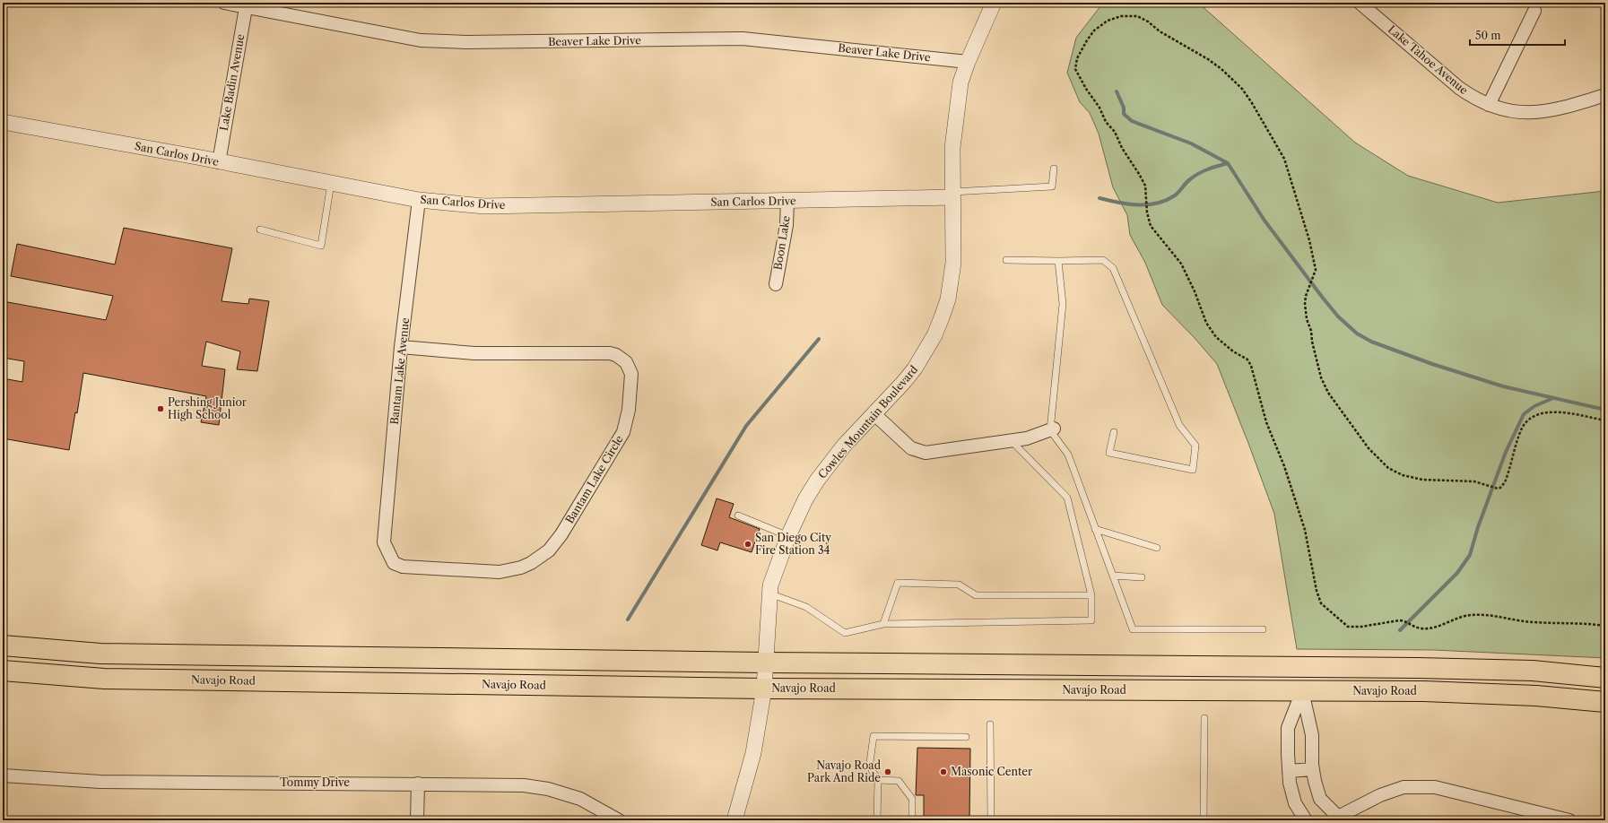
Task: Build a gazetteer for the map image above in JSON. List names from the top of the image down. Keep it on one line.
{"streets":{"main road":["Navajo Road"],"street":["Beaver Lake Drive","Lake Tahoe Avenue","Lake Badin Avenue","San Carlos Drive","Boon Lake","Bantam Lake Avenue","Cowles Mountain Boulevard","Bantam Lake Circle","Tommy Drive"]},"crossings":[["Beaver Lake Drive","Lake Badin Avenue"],["Beaver Lake Drive","Cowles Mountain Boulevard"],["Lake Badin Avenue","San Carlos Drive"],["San Carlos Drive","Boon Lake"],["San Carlos Drive","Bantam Lake Avenue"],["San Carlos Drive","Cowles Mountain Boulevard"],["Bantam Lake Avenue","Bantam Lake Circle"],["Cowles Mountain Boulevard","Navajo Road"]],"places":["Pershing Junior High School","San Diego City Fire Station 34","Navajo Road Park And Ride","Masonic Center"],"scale_bar":"50 m"}
